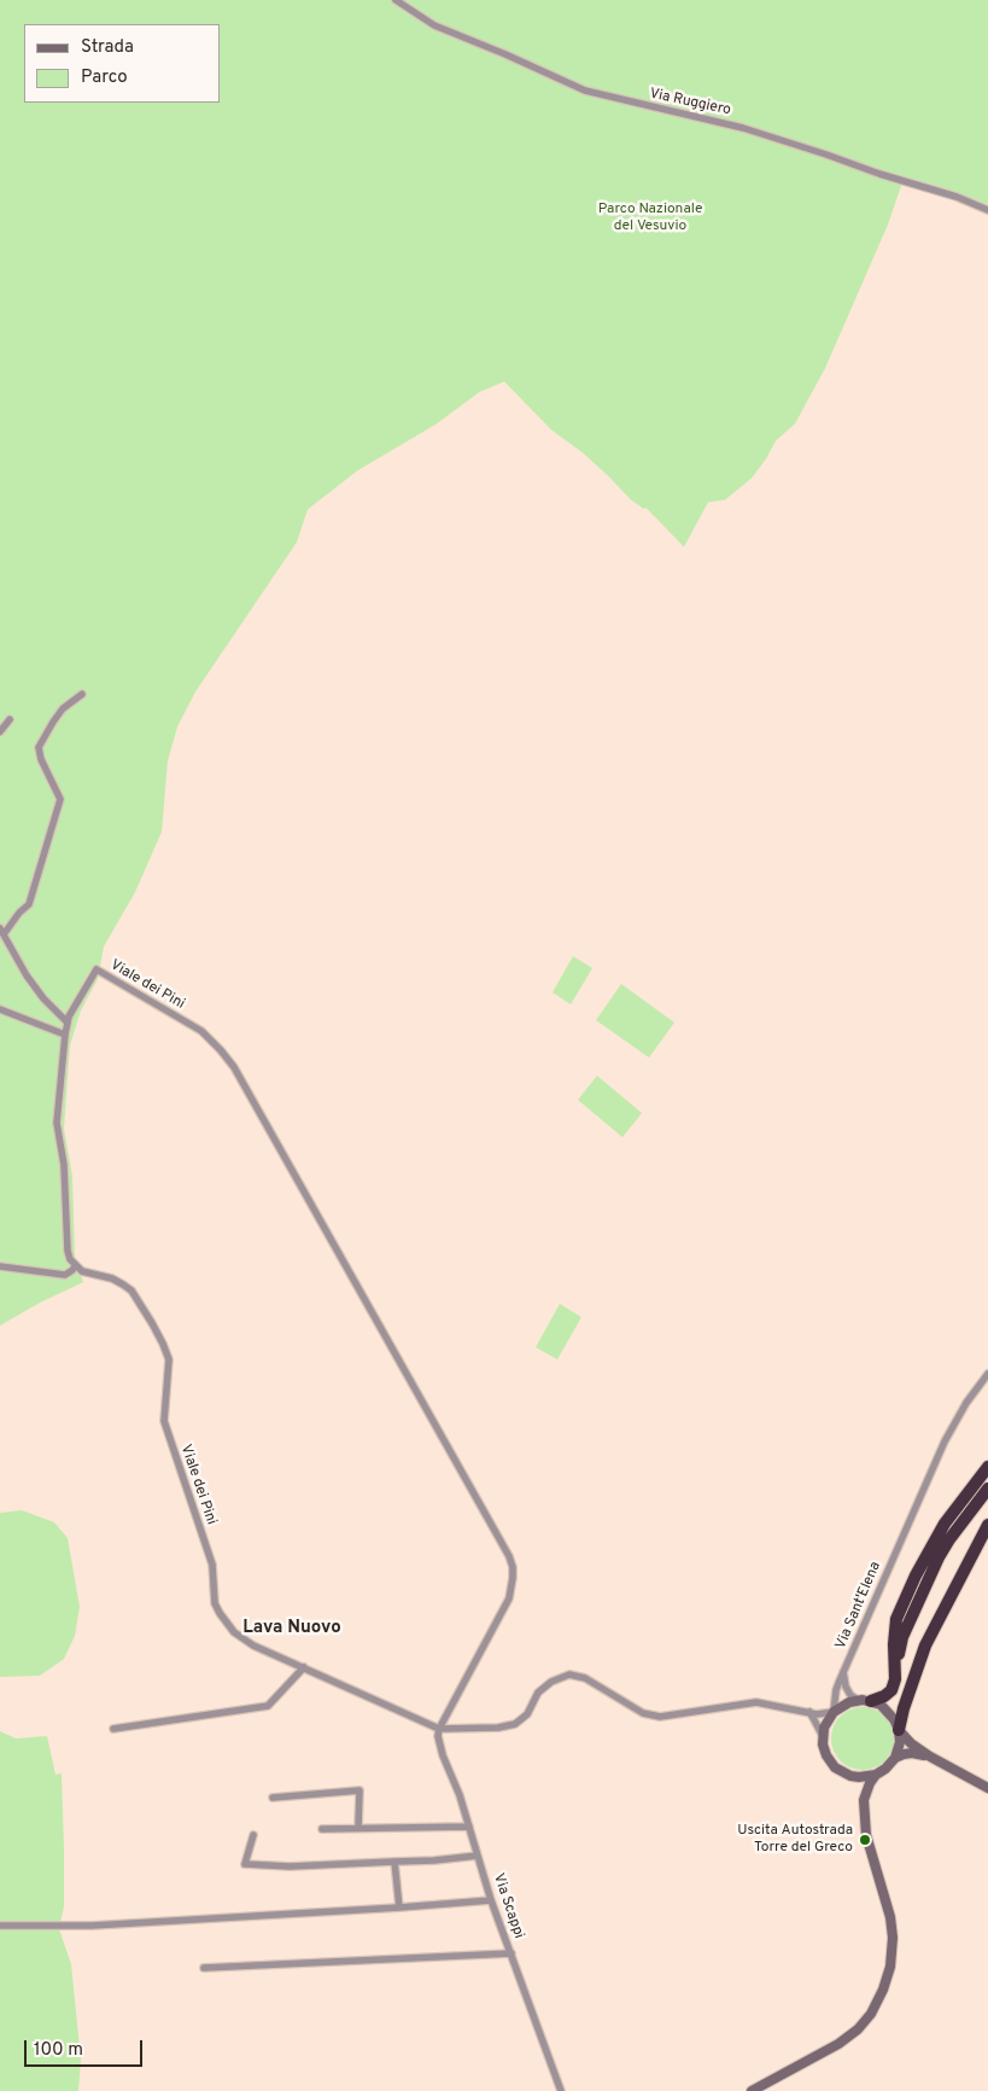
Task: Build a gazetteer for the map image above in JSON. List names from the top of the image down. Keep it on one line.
{"streets":{"street":["Via Ruggiero","Viale dei Pini","Via Sant'Elena","Via Scappi"]},"crossings":[["Viale dei Pini","Via Scappi"]],"districts":["Lava Nuovo"],"parks":["Parco Nazionale del Vesuvio"],"places":["Uscita Autostrada Torre del Greco"],"legend":["Strada","Parco"],"scale_bar":"100 m"}
